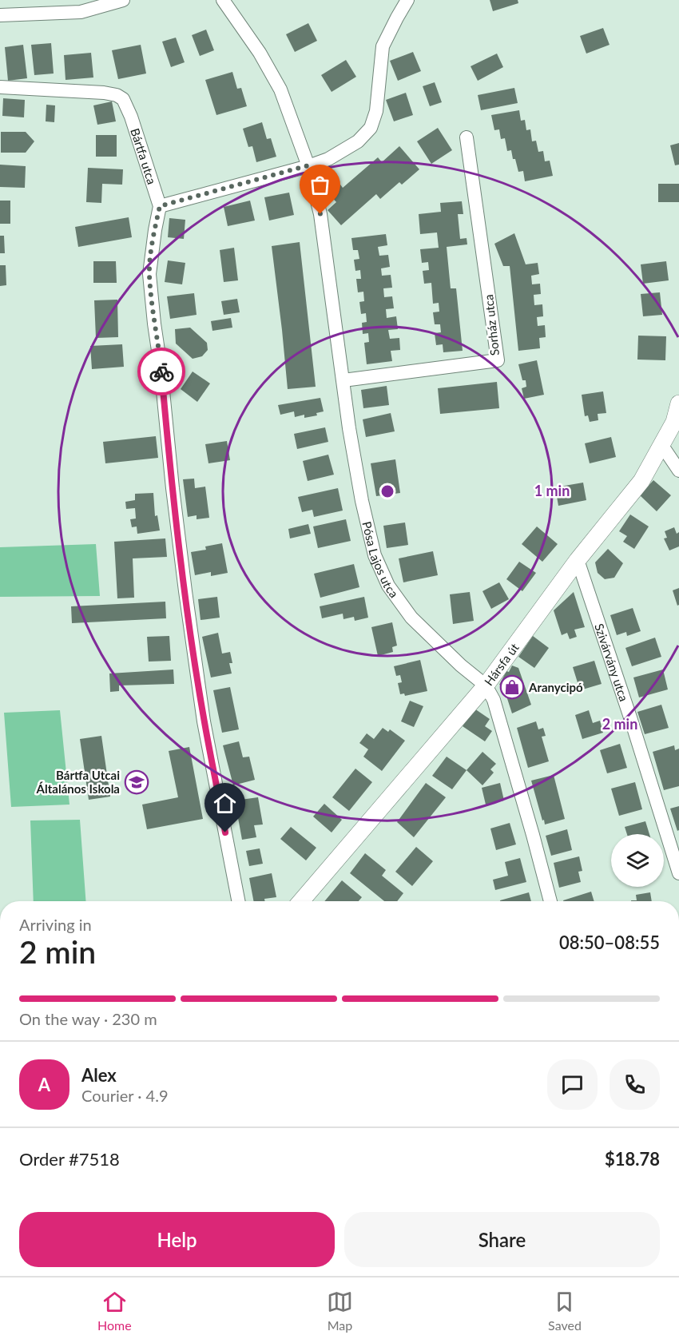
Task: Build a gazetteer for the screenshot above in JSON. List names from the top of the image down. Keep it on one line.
{"streets":{"street":["Bártfa utca","Sorház utca","Pósa Lajos utca","Szivárvány utca","Hársfa út"]},"crossings":[["Sorház utca","Pósa Lajos utca"],["Pósa Lajos utca","Hársfa út"],["Szivárvány utca","Hársfa út"]],"places":{"shop":["Aranycipó"],"school or university":["Bártfa Utcai Általános Iskola"]},"page":{"heading":["2 min","Arriving in","08:50–08:55"],"panel":["Alex","Courier · 4.9","Order #7518","$18.78"],"bar":"On the way · 230 m","round":"A","buttons":["Help","Share"],"tabs":["Home","Map","Saved"]},"rings":["1 min","2 min"]}
